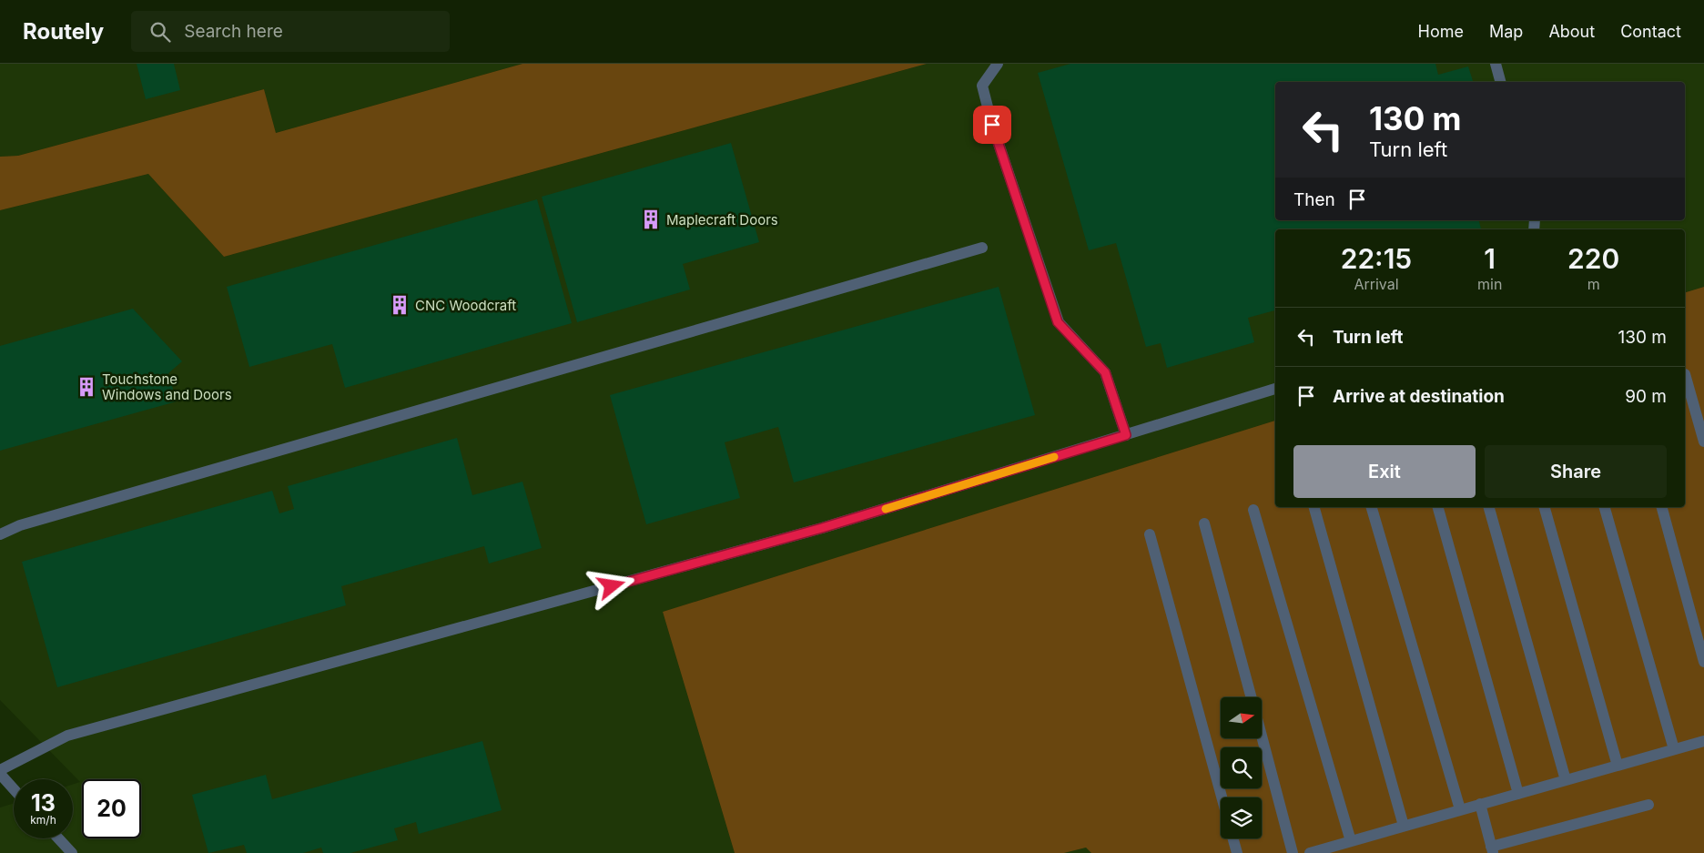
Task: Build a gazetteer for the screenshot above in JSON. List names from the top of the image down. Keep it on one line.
{"places":{"building":["Maplecraft Doors","CNC Woodcraft","Touchstone Windows and Doors"]},"north":"right","page":{"header":"Routely","search":"Search here","nav":["Home","Map","About","Contact"],"turn":["130 m","Turn left"],"then":"Then","eta":["22:15","Arrival","1","min","220","m"],"list":[{"name":"Turn left","value":"130 m"},{"name":"Arrive at destination","value":"90 m"}],"buttons":["Exit","Share"],"speed":"13 km/h","limit":"20"}}
